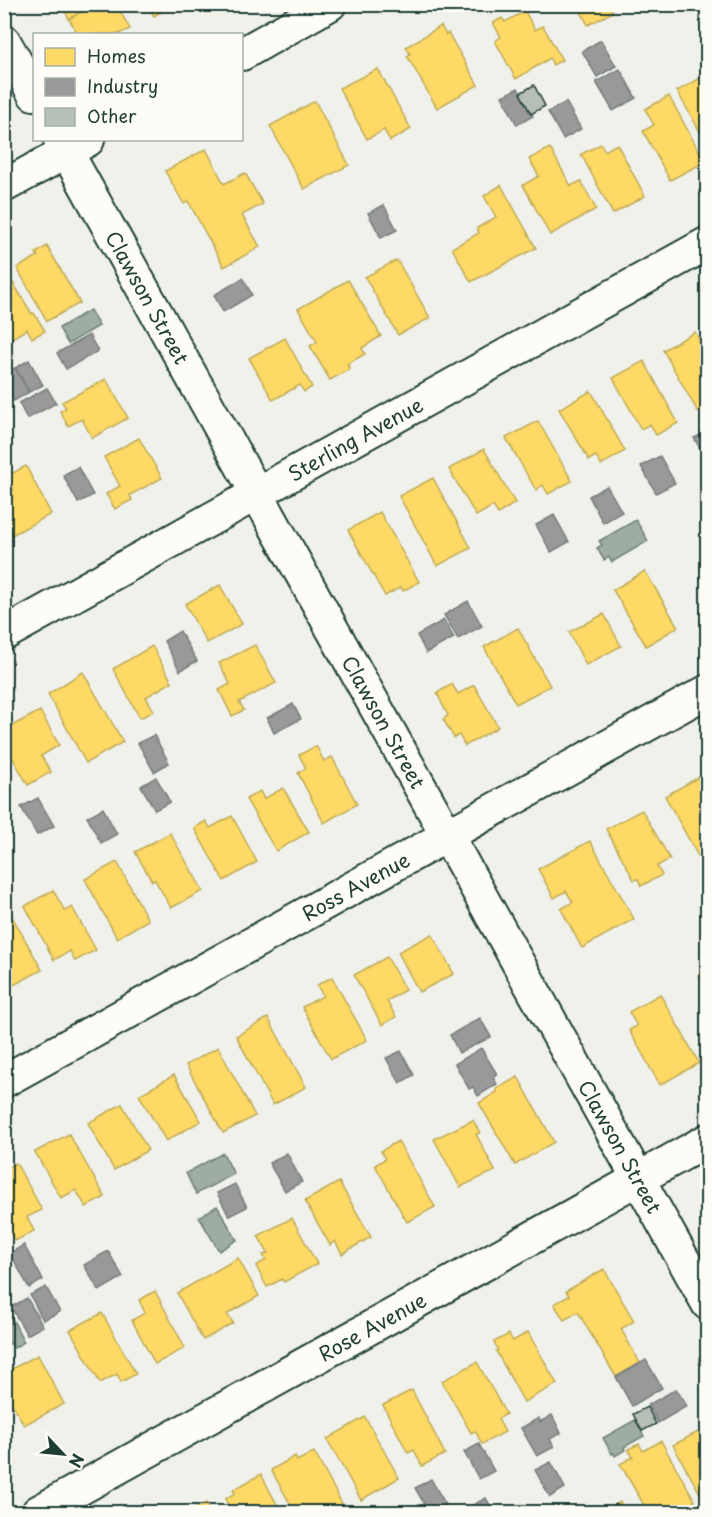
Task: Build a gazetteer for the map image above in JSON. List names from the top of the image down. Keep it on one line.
{"streets":{"street":["Clawson Street","Sterling Avenue","Ross Avenue","Rose Avenue"]},"crossings":[["Clawson Street","Sterling Avenue"],["Clawson Street","Ross Avenue"],["Clawson Street","Rose Avenue"]],"legend":["Homes","Industry","Other"],"north":"bottom right"}
